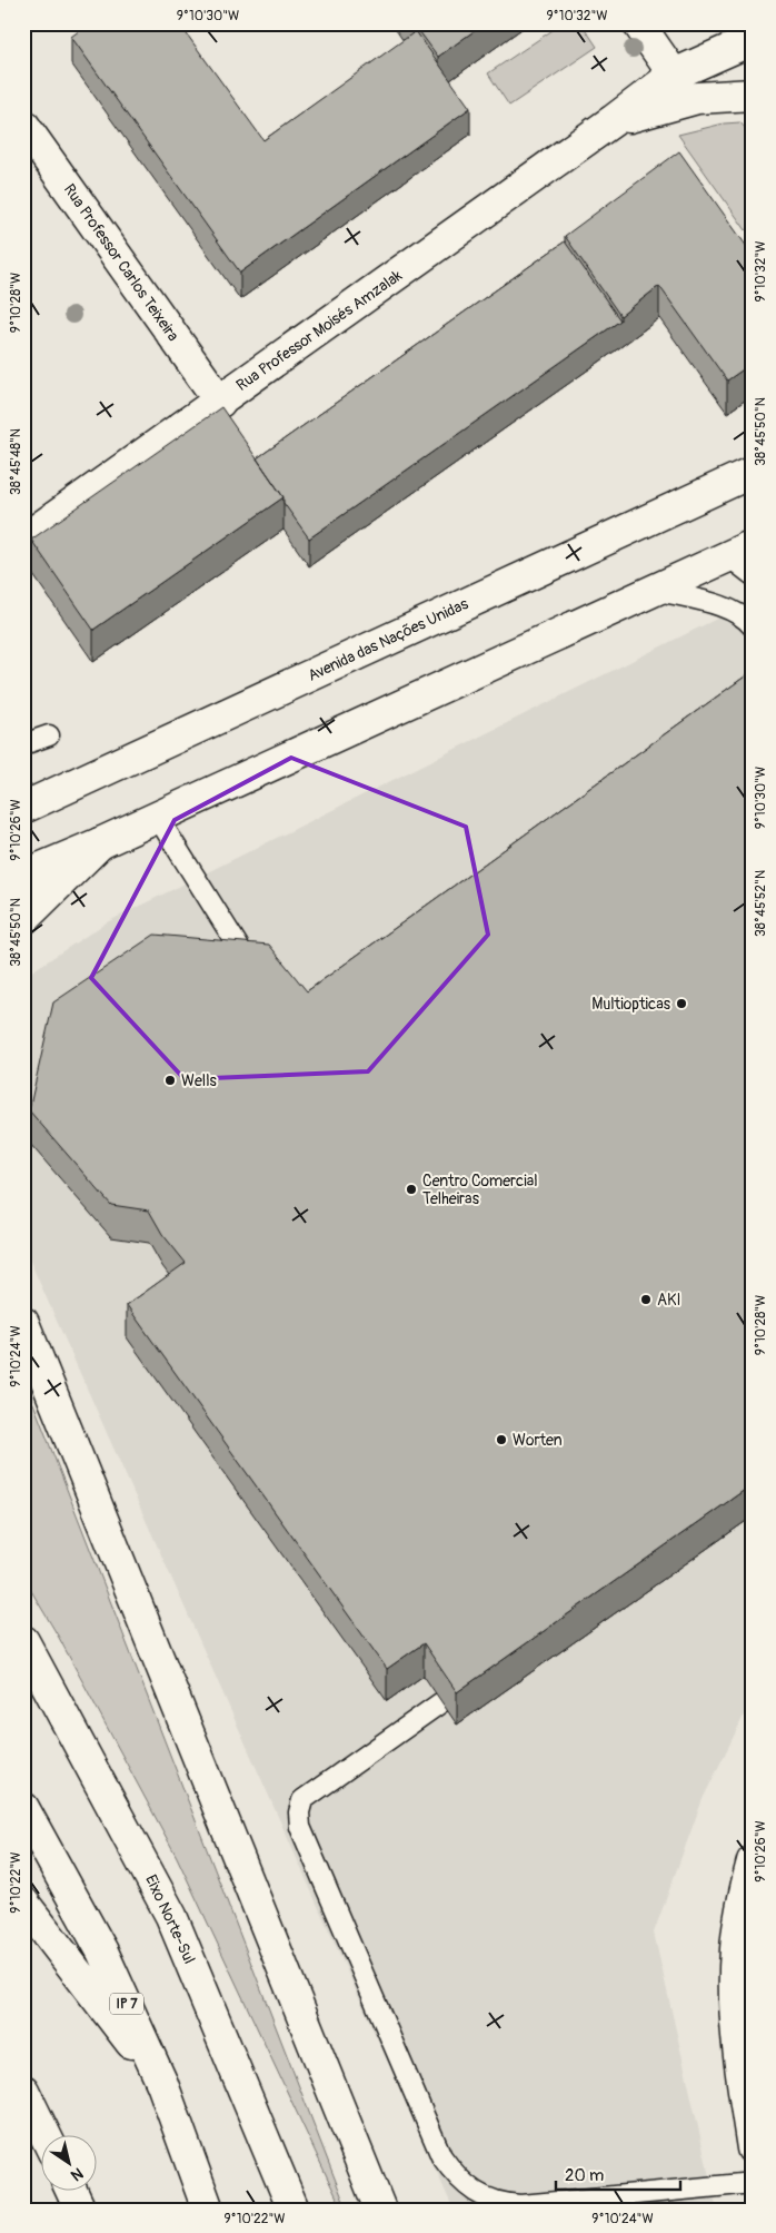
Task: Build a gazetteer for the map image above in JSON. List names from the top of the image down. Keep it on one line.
{"streets":{"main road":["Rua Professor Carlos Teixeira","Rua Professor Moisés Amzalak","Avenida das Nações Unidas","Eixo Norte-Sul","IP 7"]},"crossings":[["Rua Professor Carlos Teixeira","Rua Professor Moisés Amzalak"]],"places":["Multiopticas","Wells","Centro Comercial Telheiras","AKI","Worten"],"scale_bar":"20 m","north":"bottom right","coordinates":["9°10'30\"W","9°10'32\"W","9°10'28\"W","38°45'50\"N","38°45'48\"N","9°10'26\"W","38°45'52\"N","9°10'24\"W","9°10'22\"W"]}
